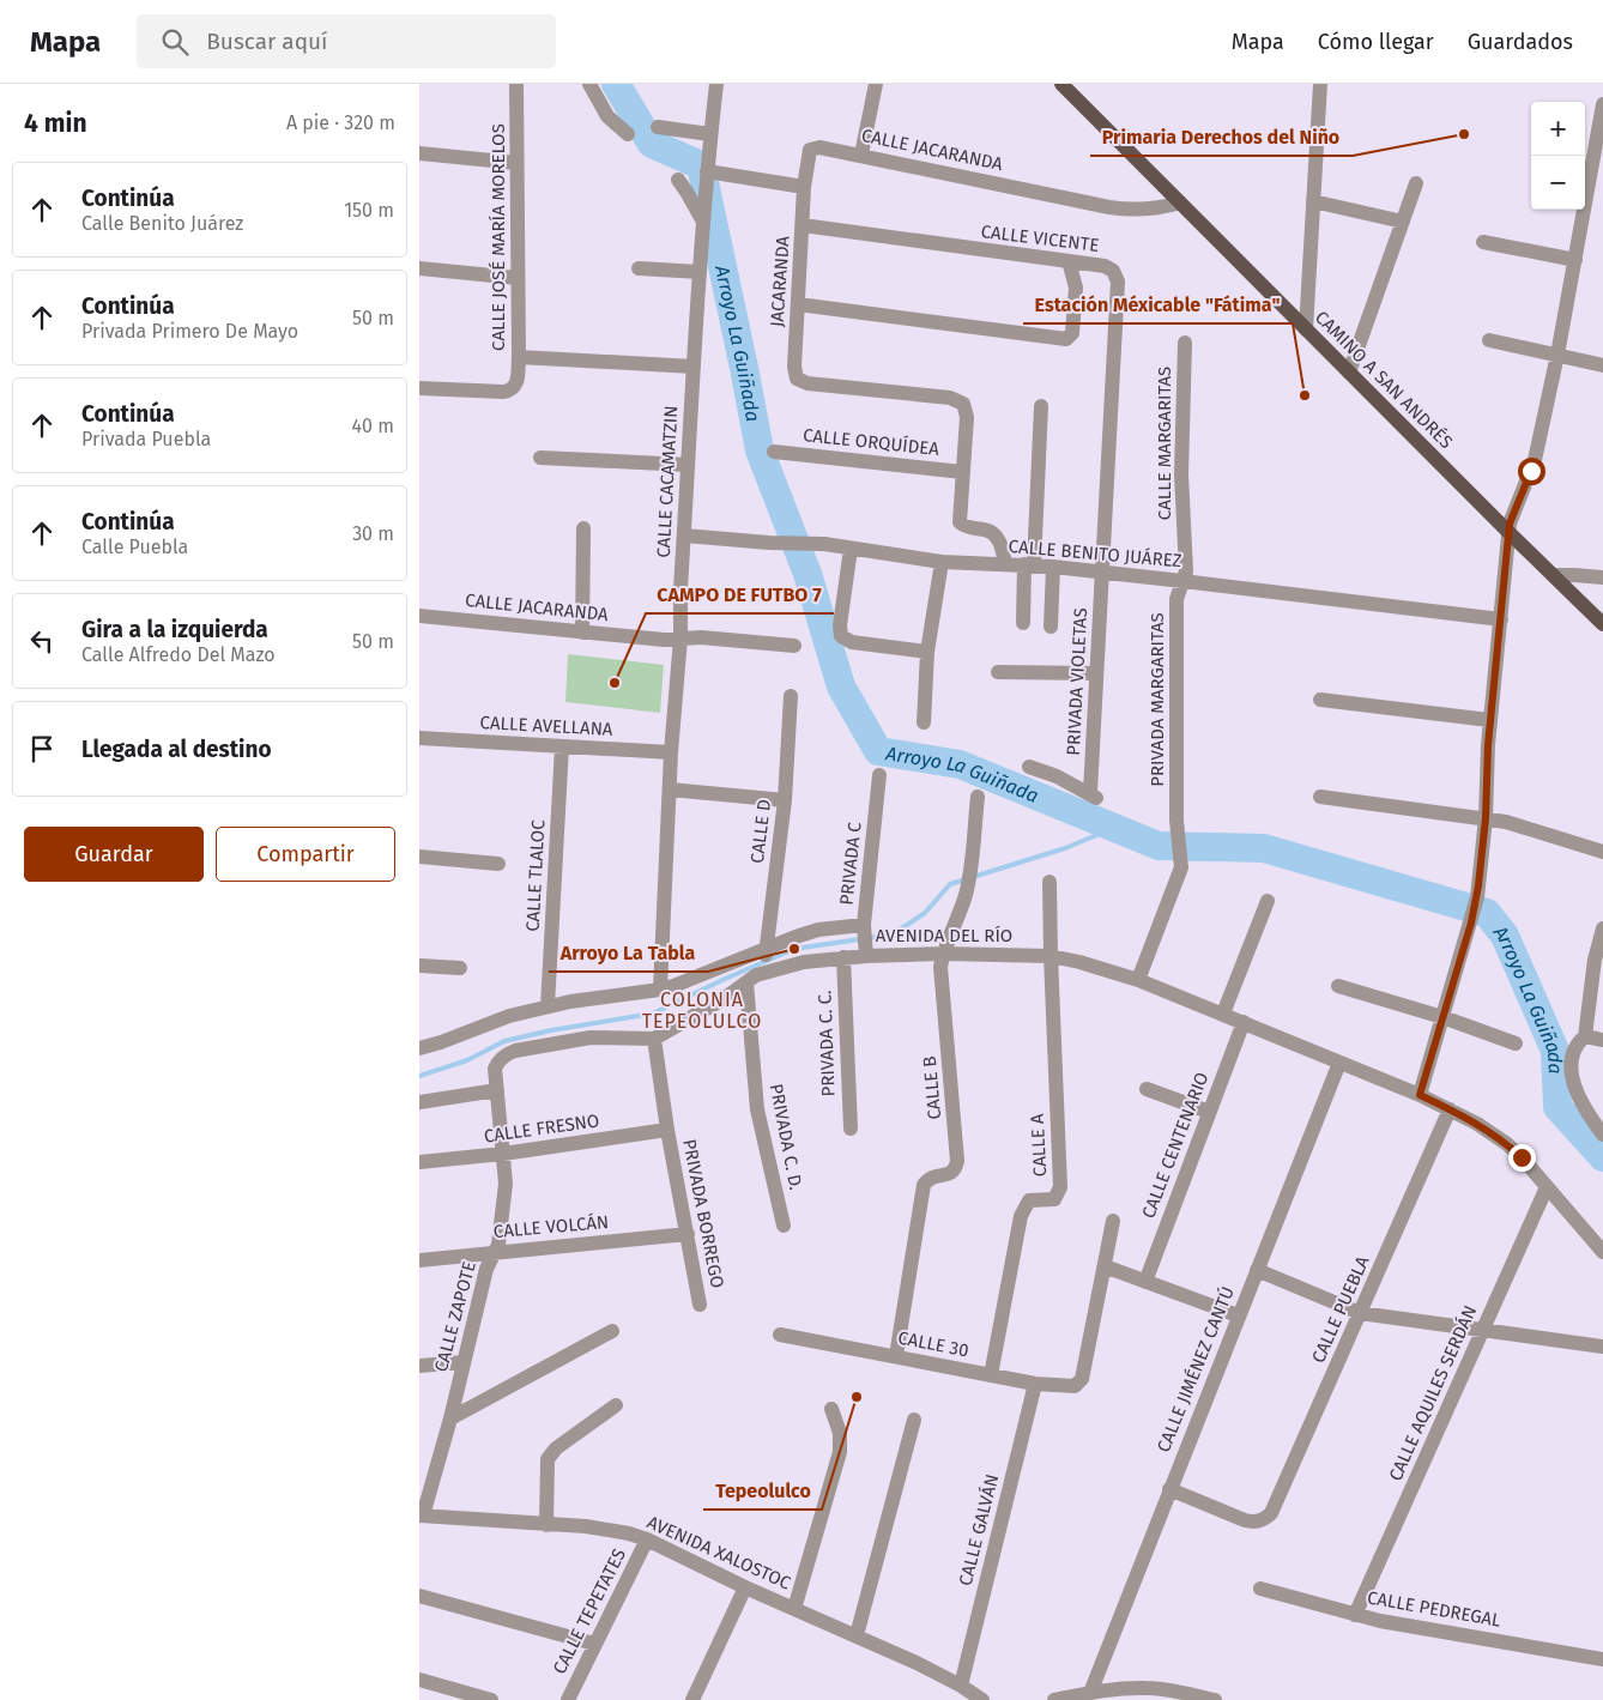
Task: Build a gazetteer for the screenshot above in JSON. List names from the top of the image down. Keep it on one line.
{"streets":{"main road":["CAMINO A SAN ANDRÉS"],"street":["CALLE JACARANDA","CALLE JOSÉ MARÍA MORELOS","CALLE VICENTE","JACARANDA","CALLE ORQUÍDEA","CALLE MARGARITAS","CALLE CACAMATZIN","CALLE BENITO JUÁREZ","PRIVADA VIOLETAS","PRIVADA MARGARITAS","CALLE AVELLANA","CALLE D","PRIVADA C","CALLE TLALOC","AVENIDA DEL RÍO","PRIVADA C. C.","CALLE B","CALLE FRESNO","PRIVADA C. D.","CALLE A","CALLE CENTENARIO","PRIVADA BORREGO","CALLE VOLCÁN","CALLE PUEBLA","CALLE ZAPOTE","CALLE 30","CALLE JIMÉNEZ CANTÚ","CALLE AQUILES SERDÁN","CALLE GALVÁN","AVENIDA XALOSTOC","CALLE PEDREGAL","CALLE TEPETATES"]},"crossings":[["CALLE JACARANDA","JACARANDA"],["CALLE JACARANDA","CAMINO A SAN ANDRÉS"],["CALLE JACARANDA","CALLE CACAMATZIN"],["CALLE VICENTE","JACARANDA"],["CALLE VICENTE","CALLE BENITO JUÁREZ"],["CALLE VICENTE","PRIVADA VIOLETAS"],["JACARANDA","CALLE ORQUÍDEA"],["CALLE ORQUÍDEA","CALLE BENITO JUÁREZ"],["CALLE MARGARITAS","CALLE BENITO JUÁREZ"],["CALLE MARGARITAS","PRIVADA MARGARITAS"],["CALLE CACAMATZIN","CALLE BENITO JUÁREZ"],["CALLE CACAMATZIN","CALLE AVELLANA"],["CALLE BENITO JUÁREZ","PRIVADA VIOLETAS"],["CALLE BENITO JUÁREZ","PRIVADA MARGARITAS"],["PRIVADA MARGARITAS","AVENIDA DEL RÍO"],["CALLE AVELLANA","CALLE TLALOC"],["CALLE D","AVENIDA DEL RÍO"],["PRIVADA C","AVENIDA DEL RÍO"],["AVENIDA DEL RÍO","PRIVADA C. C."],["AVENIDA DEL RÍO","CALLE B"],["AVENIDA DEL RÍO","PRIVADA C. D."],["AVENIDA DEL RÍO","CALLE A"],["AVENIDA DEL RÍO","CALLE CENTENARIO"],["AVENIDA DEL RÍO","PRIVADA BORREGO"],["AVENIDA DEL RÍO","CALLE PUEBLA"],["AVENIDA DEL RÍO","CALLE ZAPOTE"],["AVENIDA DEL RÍO","CALLE JIMÉNEZ CANTÚ"],["AVENIDA DEL RÍO","CALLE AQUILES SERDÁN"],["CALLE B","CALLE 30"],["CALLE FRESNO","PRIVADA BORREGO"],["CALLE FRESNO","CALLE ZAPOTE"],["CALLE A","CALLE 30"],["CALLE CENTENARIO","CALLE 30"],["PRIVADA BORREGO","CALLE VOLCÁN"],["CALLE VOLCÁN","CALLE ZAPOTE"],["CALLE PUEBLA","CALLE JIMÉNEZ CANTÚ"],["CALLE ZAPOTE","AVENIDA XALOSTOC"],["CALLE 30","CALLE GALVÁN"],["CALLE AQUILES SERDÁN","CALLE PEDREGAL"],["CALLE GALVÁN","AVENIDA XALOSTOC"],["AVENIDA XALOSTOC","CALLE TEPETATES"]],"districts":["COLONIA TEPEOLULCO"],"water":["Arroyo La Guiñada"],"places":["Primaria Derechos del Niño","Estación Méxicable \"Fátima\"","CAMPO DE FUTBO 7","Arroyo La Tabla","Tepeolulco"],"page":{"header":"Mapa","search":"Buscar aquí","nav":["Mapa","Cómo llegar","Guardados"],"heading":["4 min","A pie · 320 m"],"map_buttons":["+","−"],"list":[["Continúa","Calle Benito Juárez","150 m"],["Continúa","Privada Primero De Mayo","50 m"],["Continúa","Privada Puebla","40 m"],["Continúa","Calle Puebla","30 m"],["Gira a la izquierda","Calle Alfredo Del Mazo","50 m"],"Llegada al destino"],"buttons":["Guardar","Compartir"]}}
